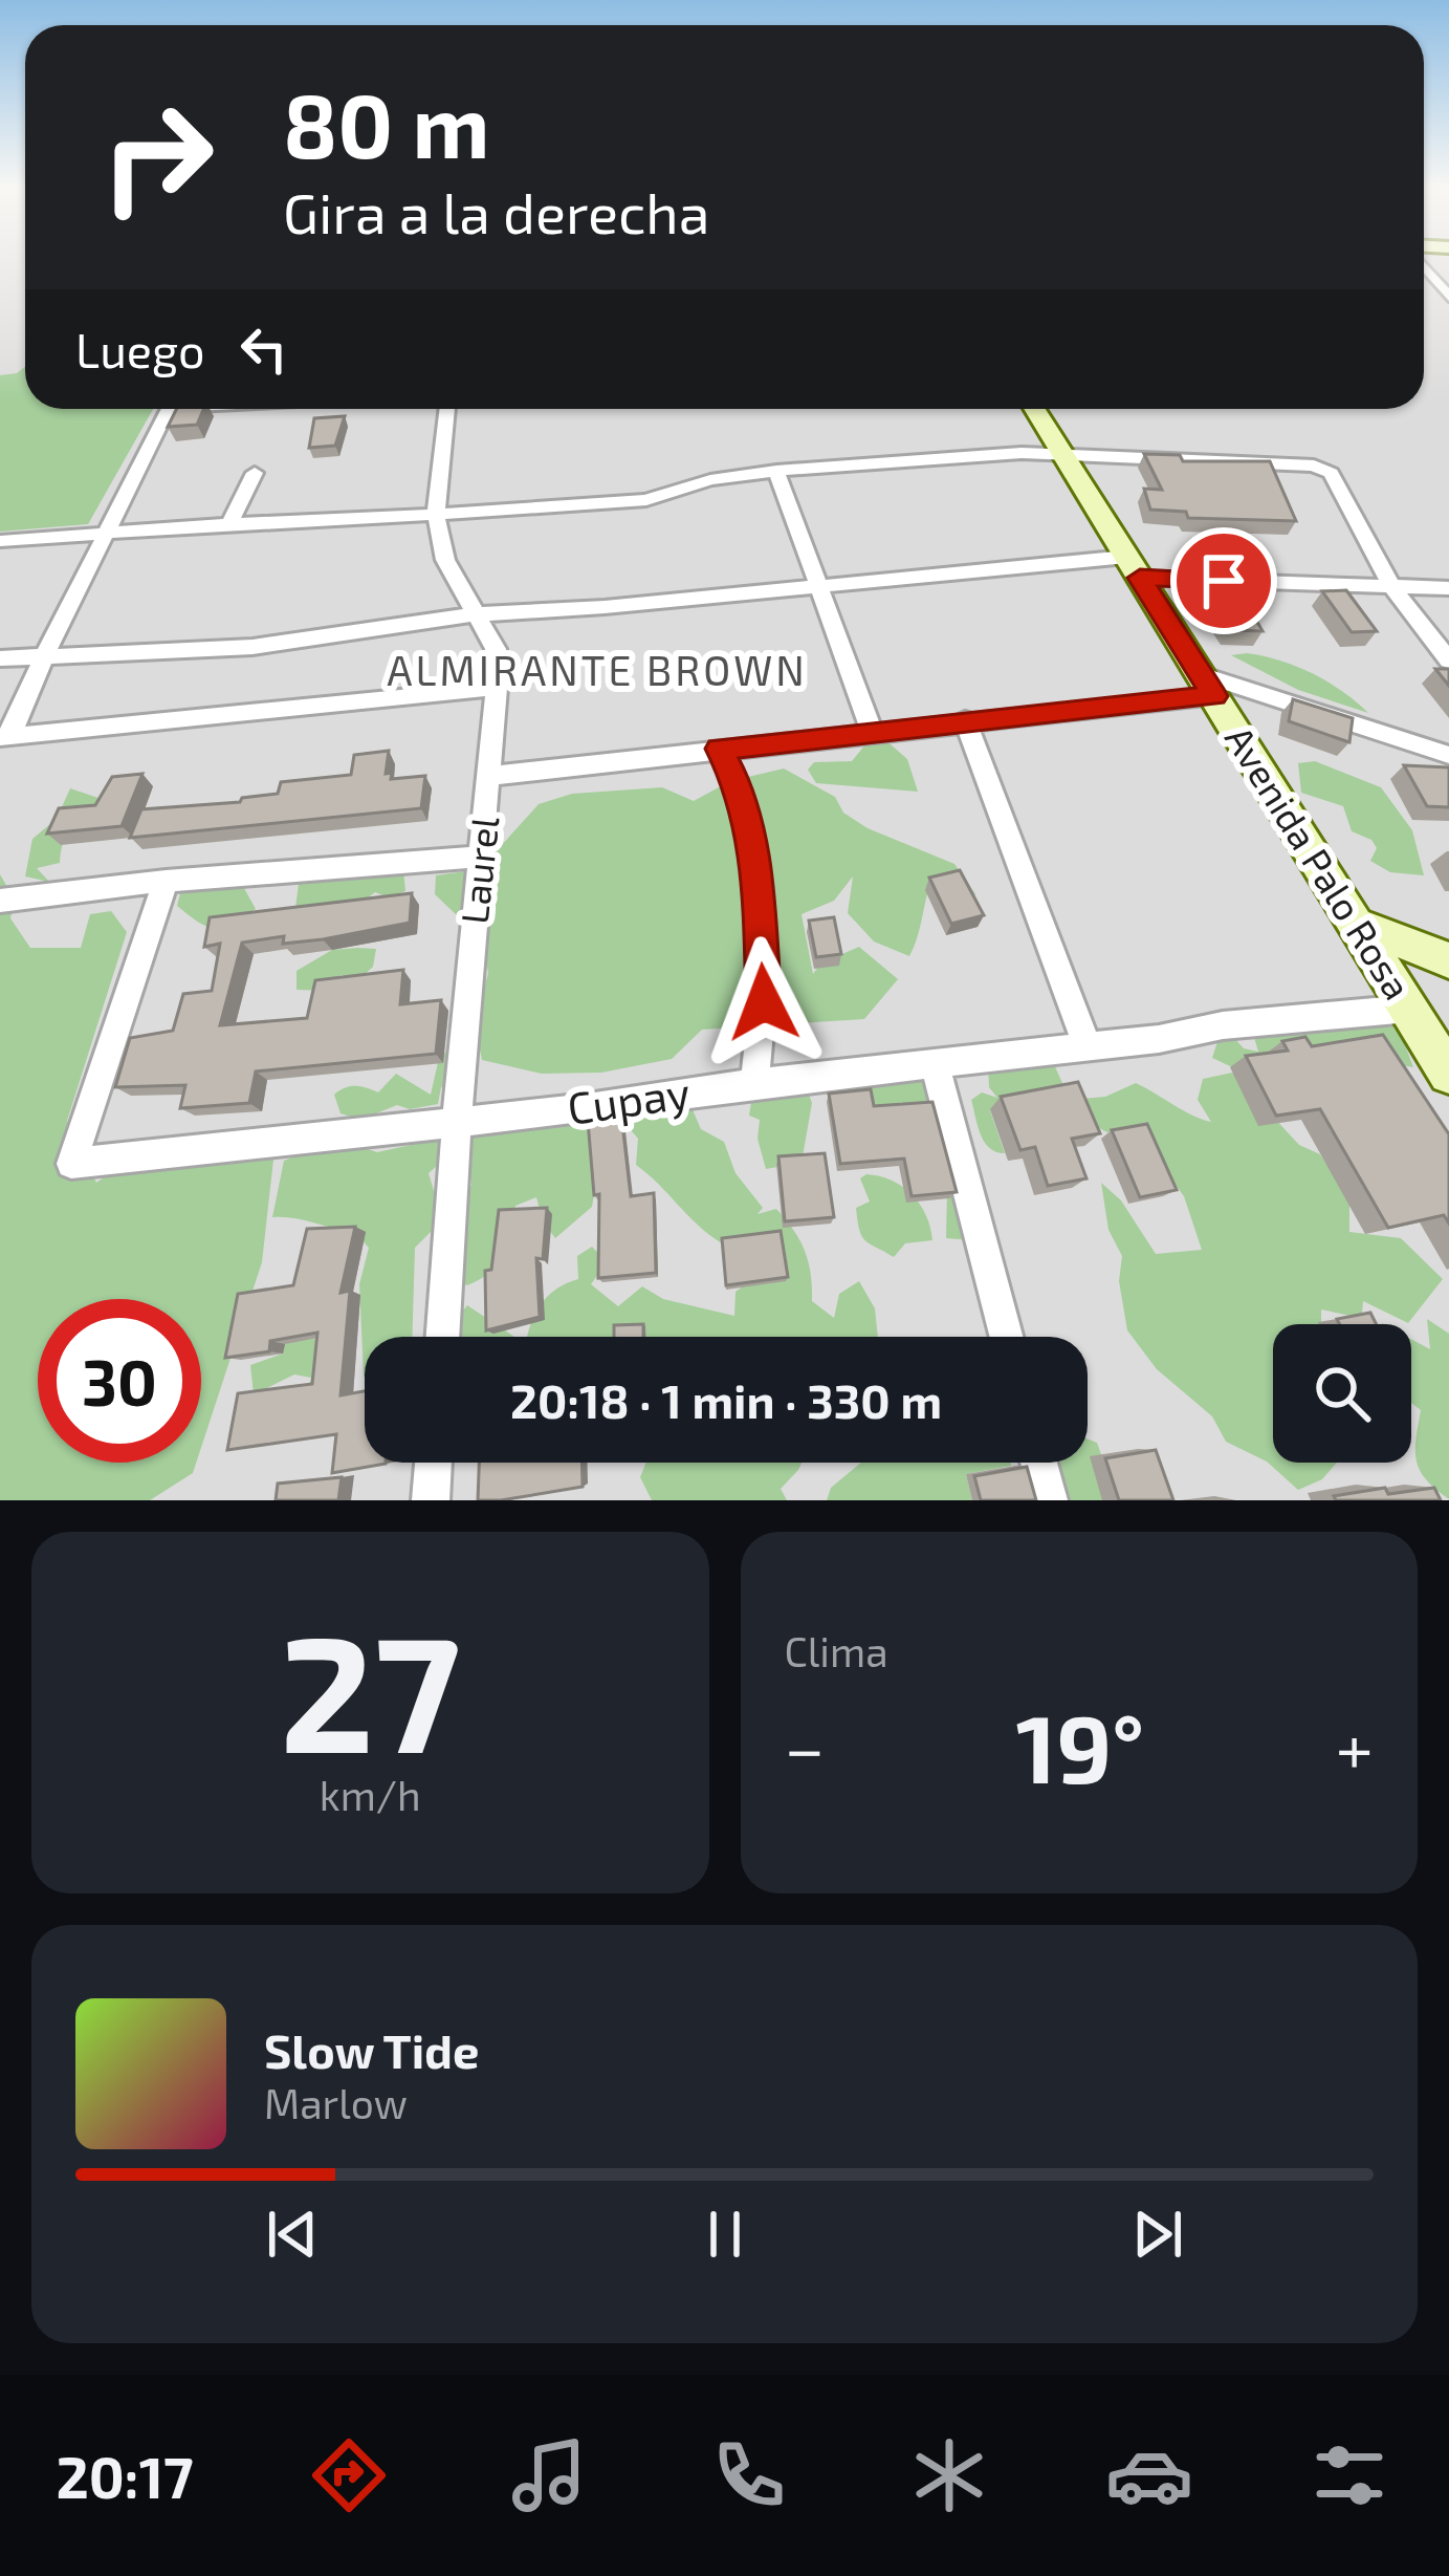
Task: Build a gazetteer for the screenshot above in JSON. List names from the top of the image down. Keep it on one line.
{"streets":{"main road":["Avenida Palo Rosa"],"street":["Laurel","Cupay"]},"crossings":[["Avenida Palo Rosa","Cupay"],["Laurel","Cupay"]],"districts":["ALMIRANTE BROWN"],"page":{"turn":["80 m","Gira a la derecha"],"then":"Luego","limit":"30","trip":"20:18 · 1 min · 330 m","tile":[["27","km/h"],"Clima"],"heat":["−","19°","+"],"song":["Slow Tide","Marlow"],"tabs":"20:17"}}
